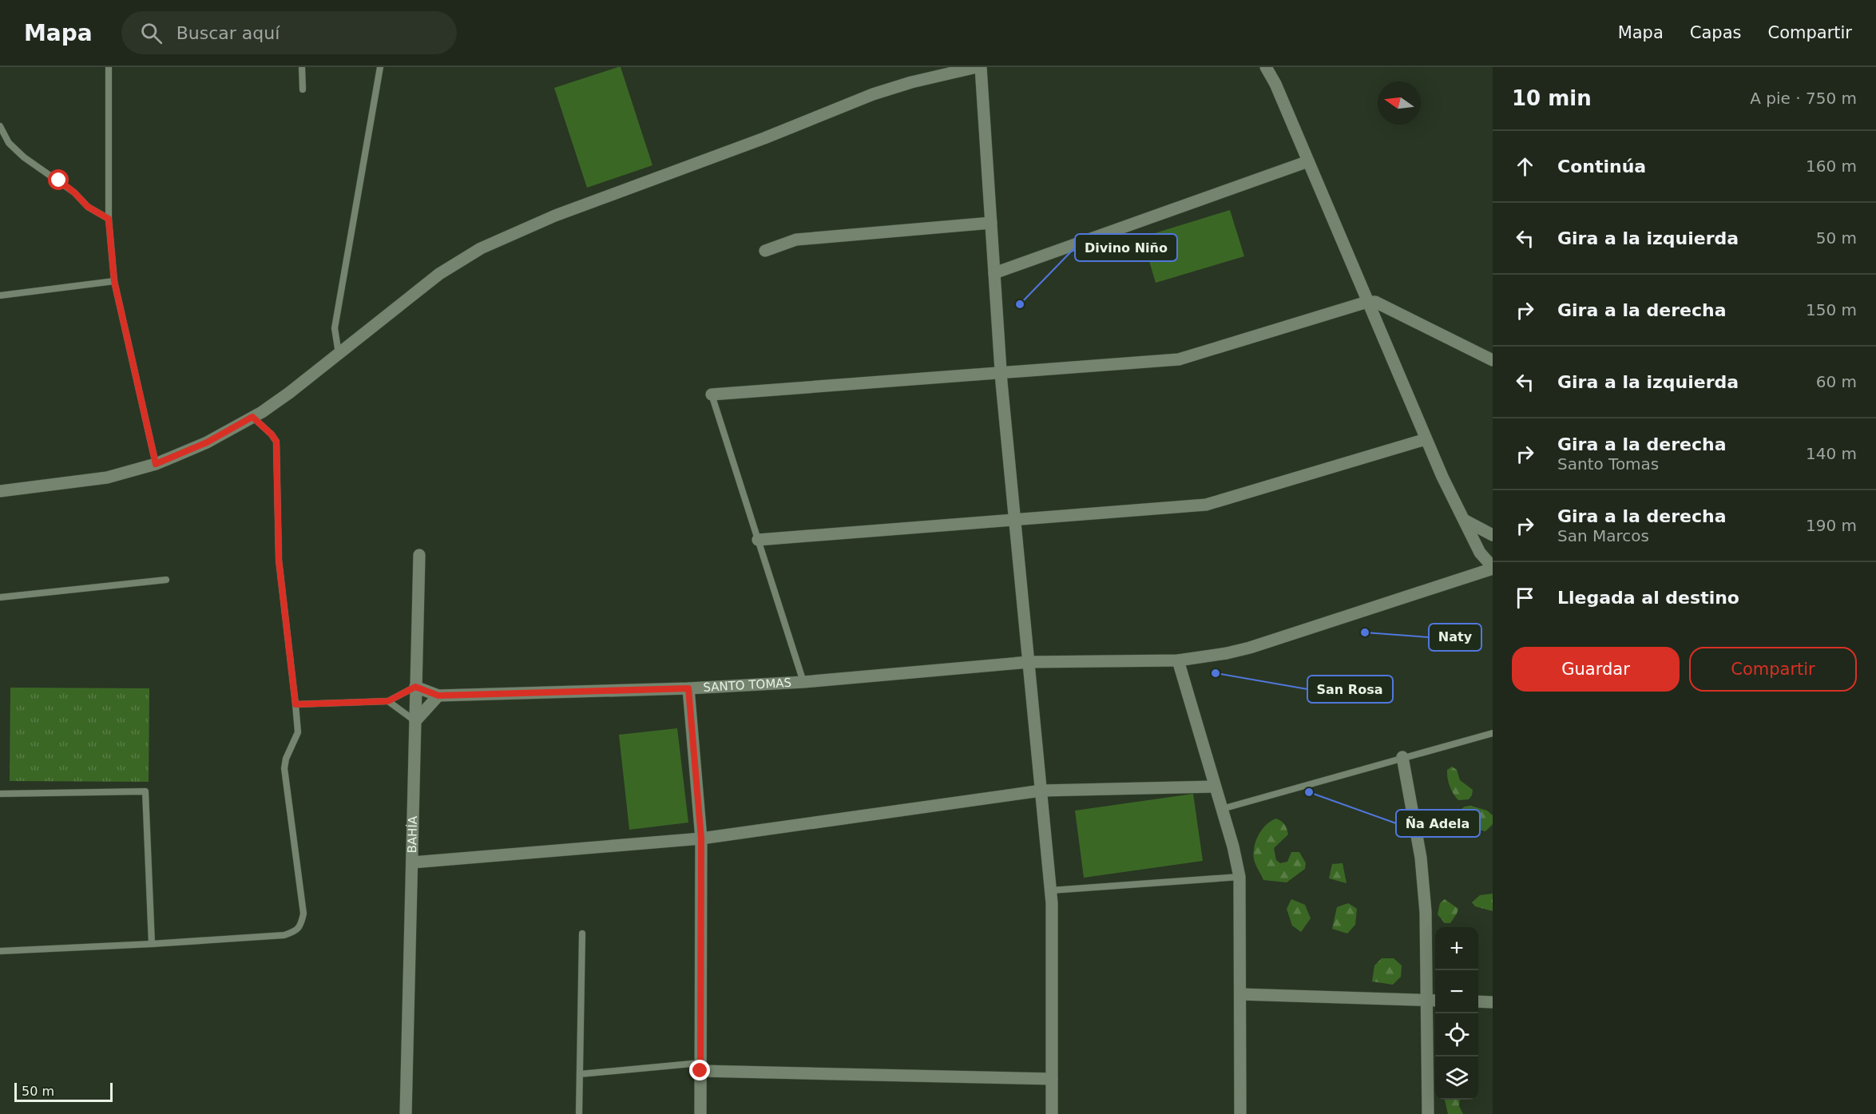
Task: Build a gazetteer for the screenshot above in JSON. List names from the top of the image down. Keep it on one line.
{"streets":{"street":["SANTO TOMAS","BAHÍA"]},"crossings":[["SANTO TOMAS","BAHÍA"]],"places":["Divino Niño","Naty","San Rosa","Ña Adela"],"scale_bar":"50 m","north":"left","page":{"header":"Mapa","search":"Buscar aquí","nav":["Mapa","Capas","Compartir"],"heading":["10 min","A pie · 750 m"],"list":[["Continúa","160 m"],["Gira a la izquierda","50 m"],["Gira a la derecha","150 m"],["Gira a la izquierda","60 m"],["Gira a la derecha","Santo Tomas","140 m"],["Gira a la derecha","San Marcos","190 m"],"Llegada al destino"],"buttons":["Guardar","Compartir"],"map_buttons":["+","−"],"scale":"50 m"}}
